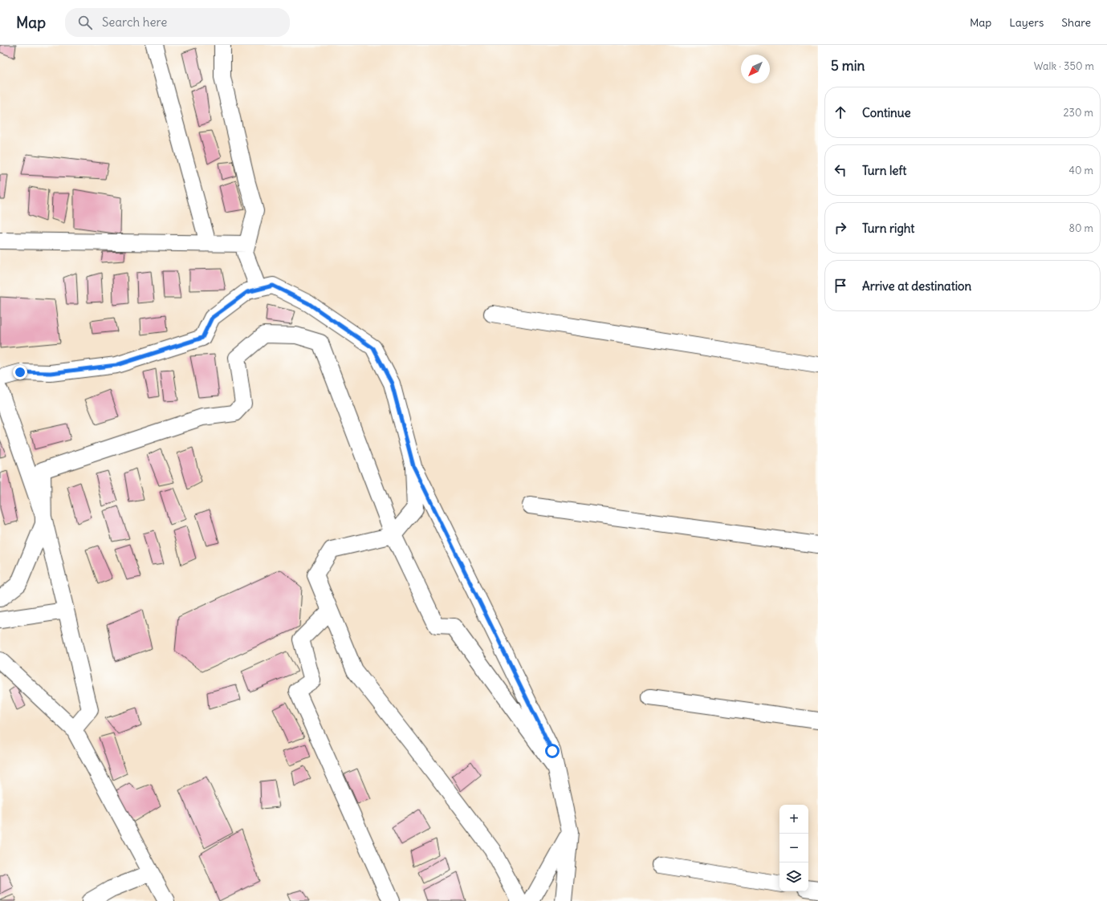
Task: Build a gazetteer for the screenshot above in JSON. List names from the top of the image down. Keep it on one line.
{"north":"bottom left","page":{"header":"Map","search":"Search here","nav":["Map","Layers","Share"],"heading":["5 min","Walk · 350 m"],"list":[["Continue","230 m"],["Turn left","40 m"],["Turn right","80 m"],"Arrive at destination"],"map_buttons":["+","−"]}}
